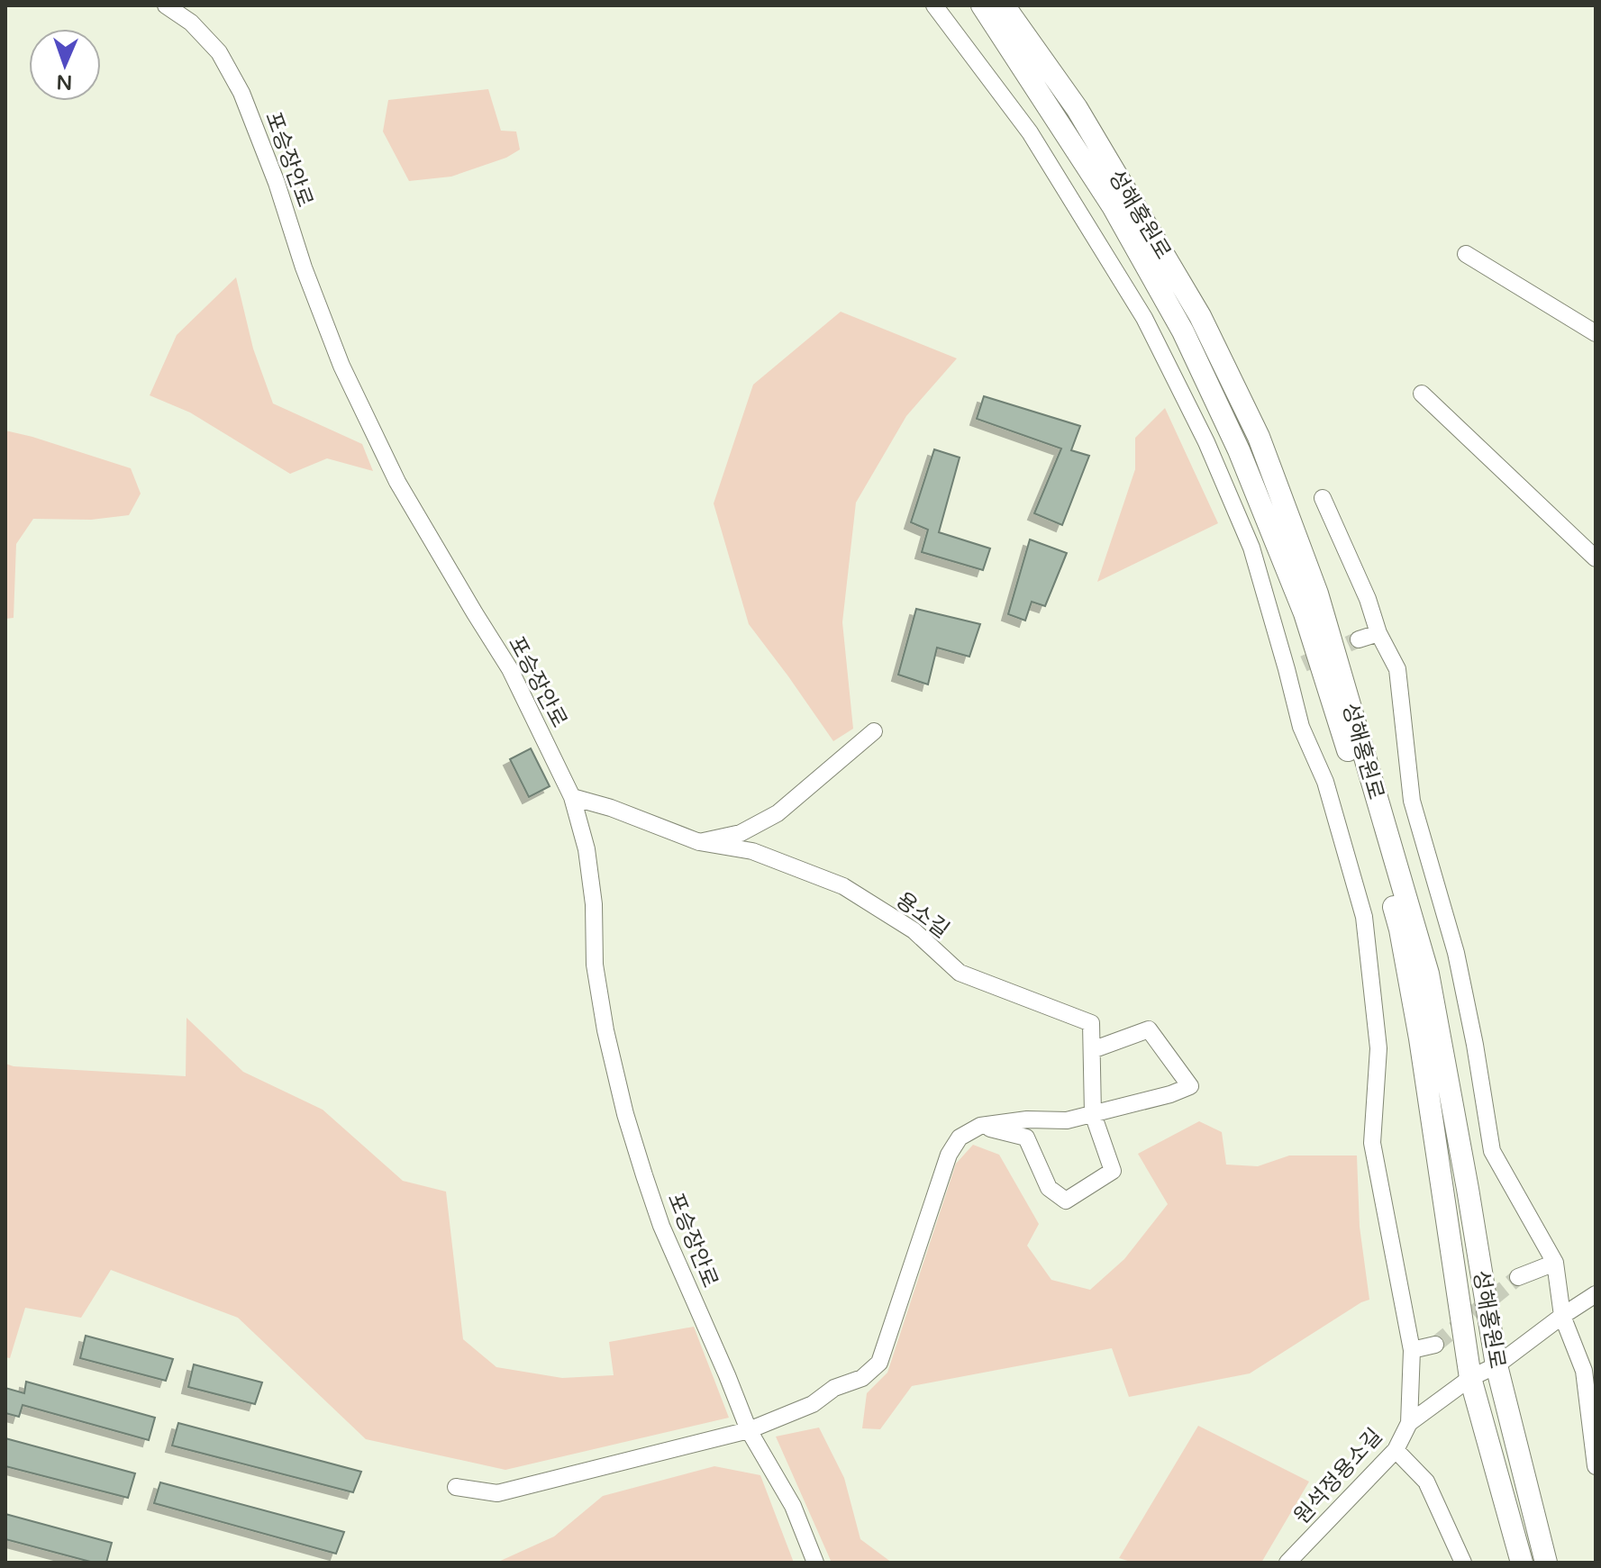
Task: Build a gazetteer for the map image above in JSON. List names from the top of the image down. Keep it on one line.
{"streets":{"main road":["성해홍원로"],"street":["포승장안로","용소길","원석정용소길"]},"crossings":[["포승장안로","용소길"],["성해홍원로","원석정용소길"]],"north":"bottom"}
